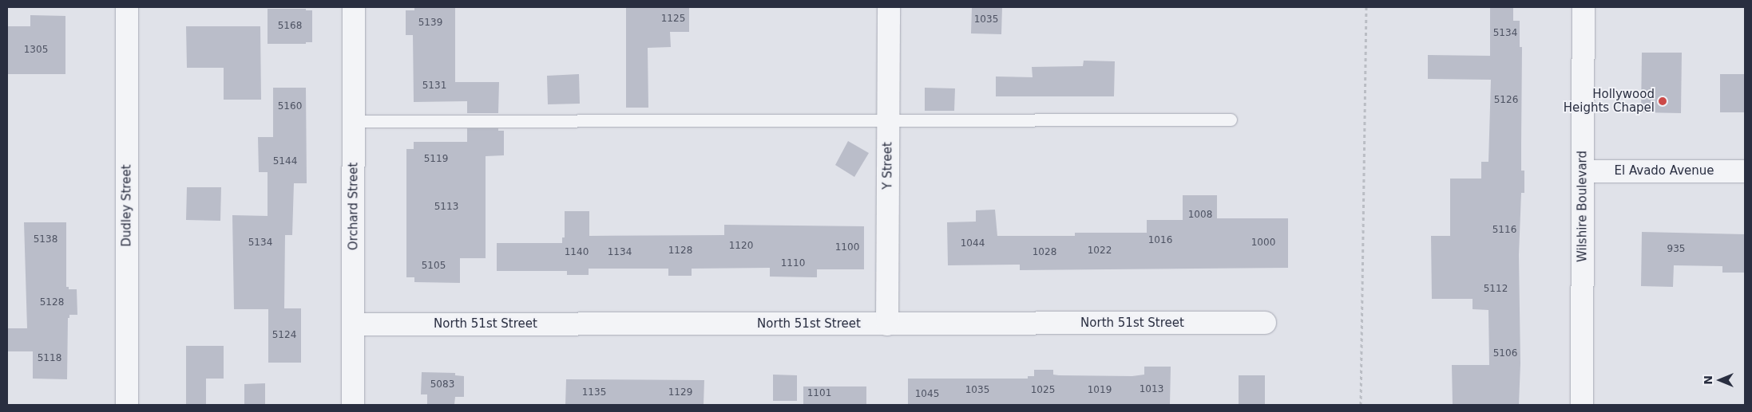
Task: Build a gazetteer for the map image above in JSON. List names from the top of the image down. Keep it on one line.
{"streets":{"street":["Y Street","El Avado Avenue","Dudley Street","Orchard Street","Wilshire Boulevard","North 51st Street"]},"crossings":[["Y Street","North 51st Street"],["El Avado Avenue","Wilshire Boulevard"],["Orchard Street","North 51st Street"]],"places":["Hollywood Heights Chapel"],"house_numbers":["1125","1035","5139","5168","5134","1305","5131","5126","5160","5119","5144","5113","1008","5116","5138","1016","5134","1000","1044","1120","1100","935","1128","1022","1140","1134","1028","1110","5105","5112","5128","5124","5106","5118","5083","1013","1035","1025","1019","1135","1129","1101","1045"],"north":"left"}
